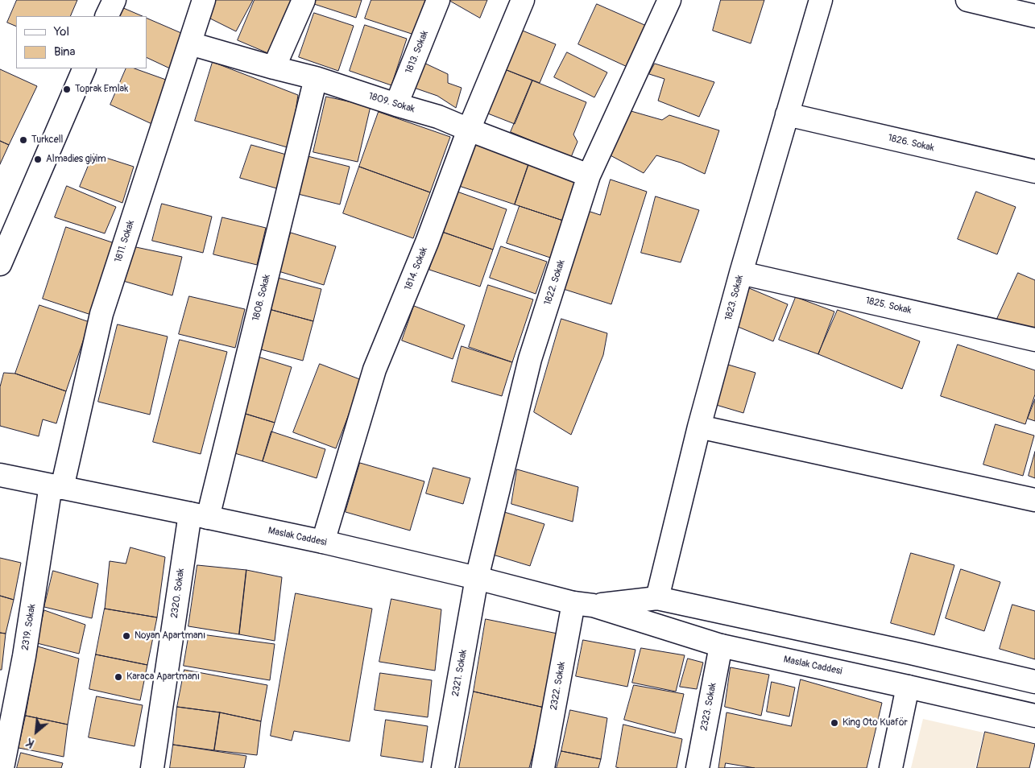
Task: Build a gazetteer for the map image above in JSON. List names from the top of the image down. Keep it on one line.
{"streets":{"street":["1813. Sokak","1809. Sokak","1826. Sokak","1811. Sokak","1814. Sokak","1822. Sokak","1808. Sokak","1823. Sokak","1825. Sokak","Maslak Caddesi","2320. Sokak","2319. Sokak","2321. Sokak","2322. Sokak","2323. Sokak"]},"crossings":[["1813. Sokak","1809. Sokak"],["1809. Sokak","1811. Sokak"],["1809. Sokak","1814. Sokak"],["1809. Sokak","1822. Sokak"],["1809. Sokak","1808. Sokak"],["1826. Sokak","1823. Sokak"],["1811. Sokak","Maslak Caddesi"],["1811. Sokak","2319. Sokak"],["1814. Sokak","Maslak Caddesi"],["1822. Sokak","Maslak Caddesi"],["1822. Sokak","2321. Sokak"],["1808. Sokak","Maslak Caddesi"],["1808. Sokak","2320. Sokak"],["1823. Sokak","1825. Sokak"],["1823. Sokak","Maslak Caddesi"],["Maslak Caddesi","2320. Sokak"],["Maslak Caddesi","2319. Sokak"],["Maslak Caddesi","2321. Sokak"],["Maslak Caddesi","2322. Sokak"],["Maslak Caddesi","2323. Sokak"]],"places":["Toprak Emlak","Turkcell","Almadies giyim","Noyan Apartmanı","Karaca Apartmanı","King Oto Kuaför"],"legend":["Yol","Bina"],"north":"bottom left"}
